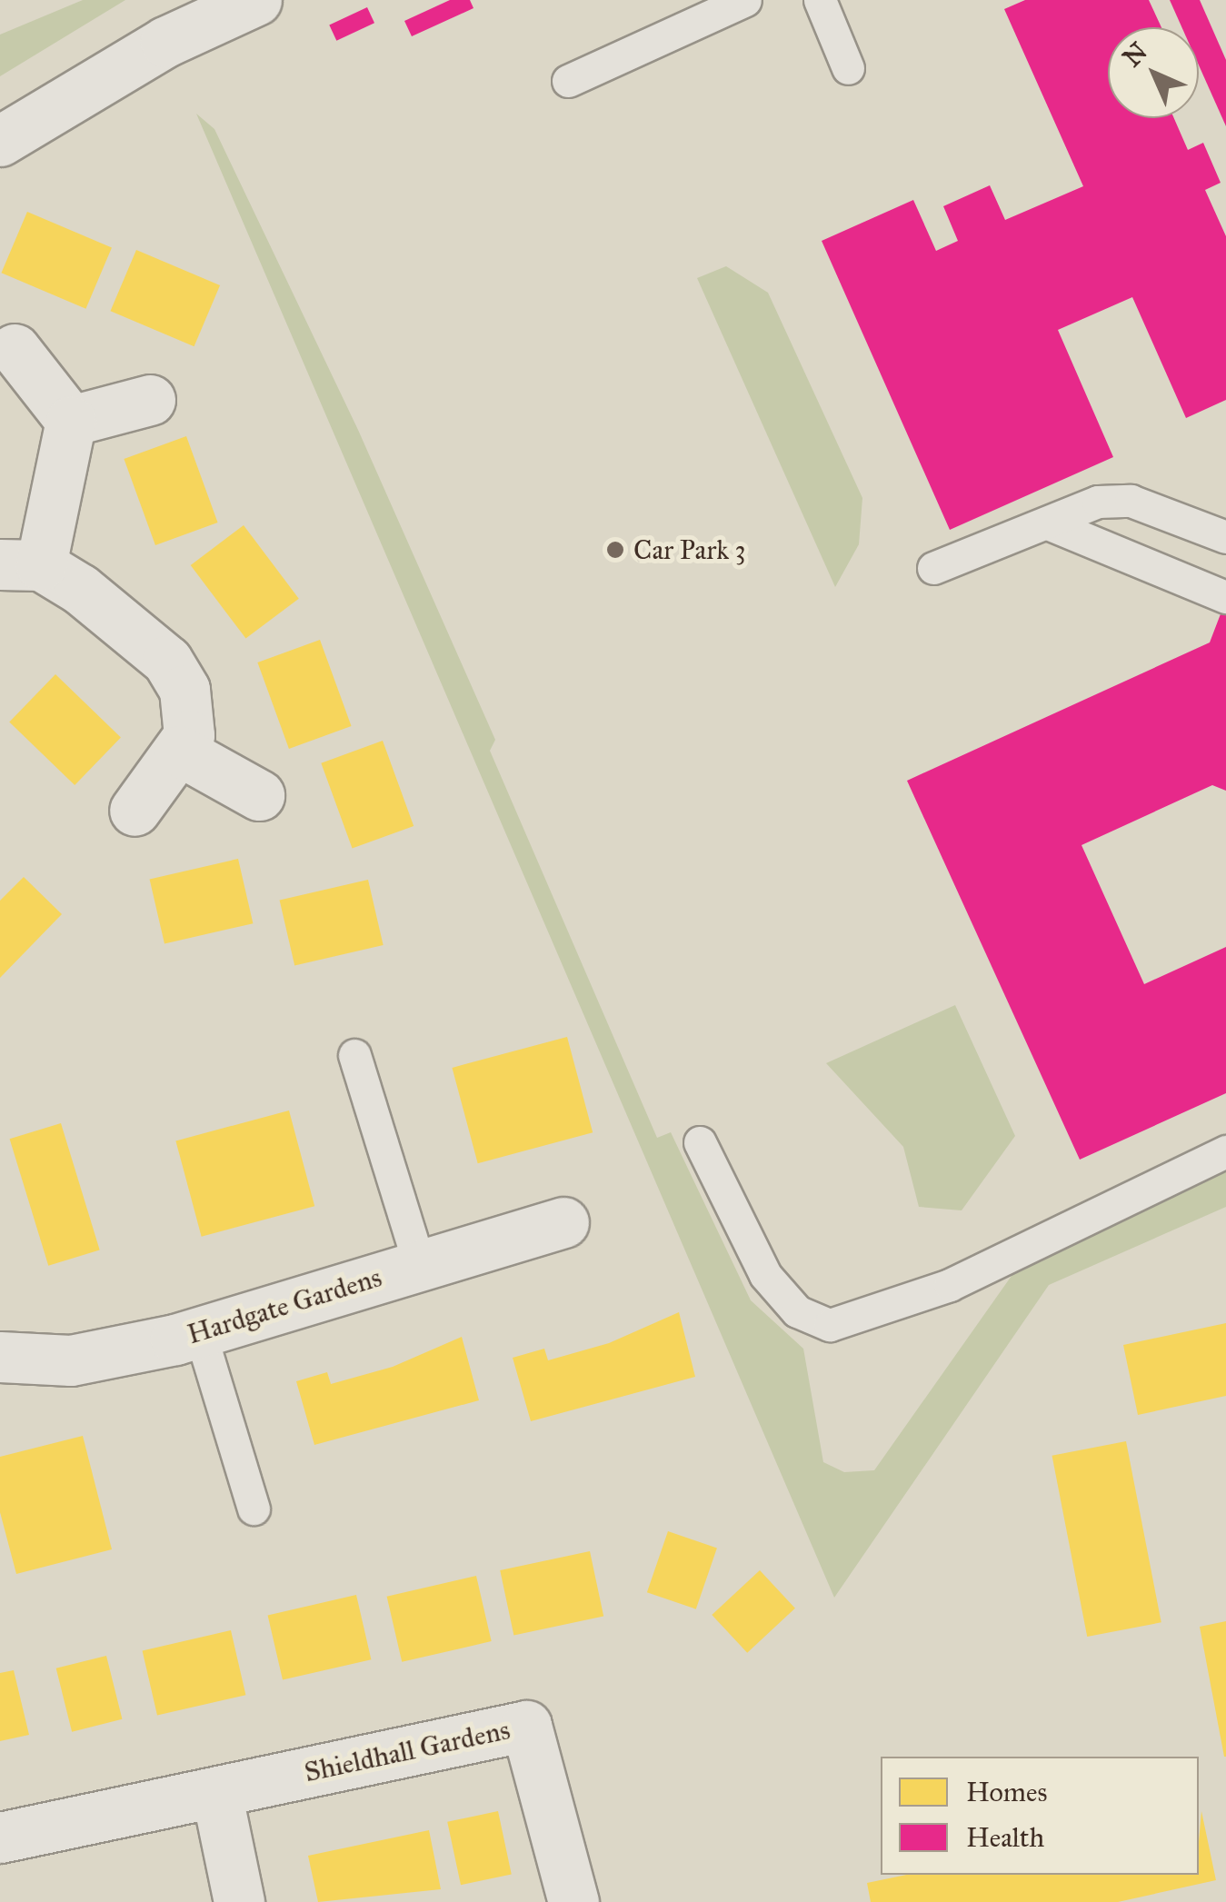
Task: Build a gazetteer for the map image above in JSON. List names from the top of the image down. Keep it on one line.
{"streets":{"street":["Hardgate Gardens","Shieldhall Gardens"]},"places":["Car Park 3"],"legend":["Homes","Health"],"north":"top left"}
